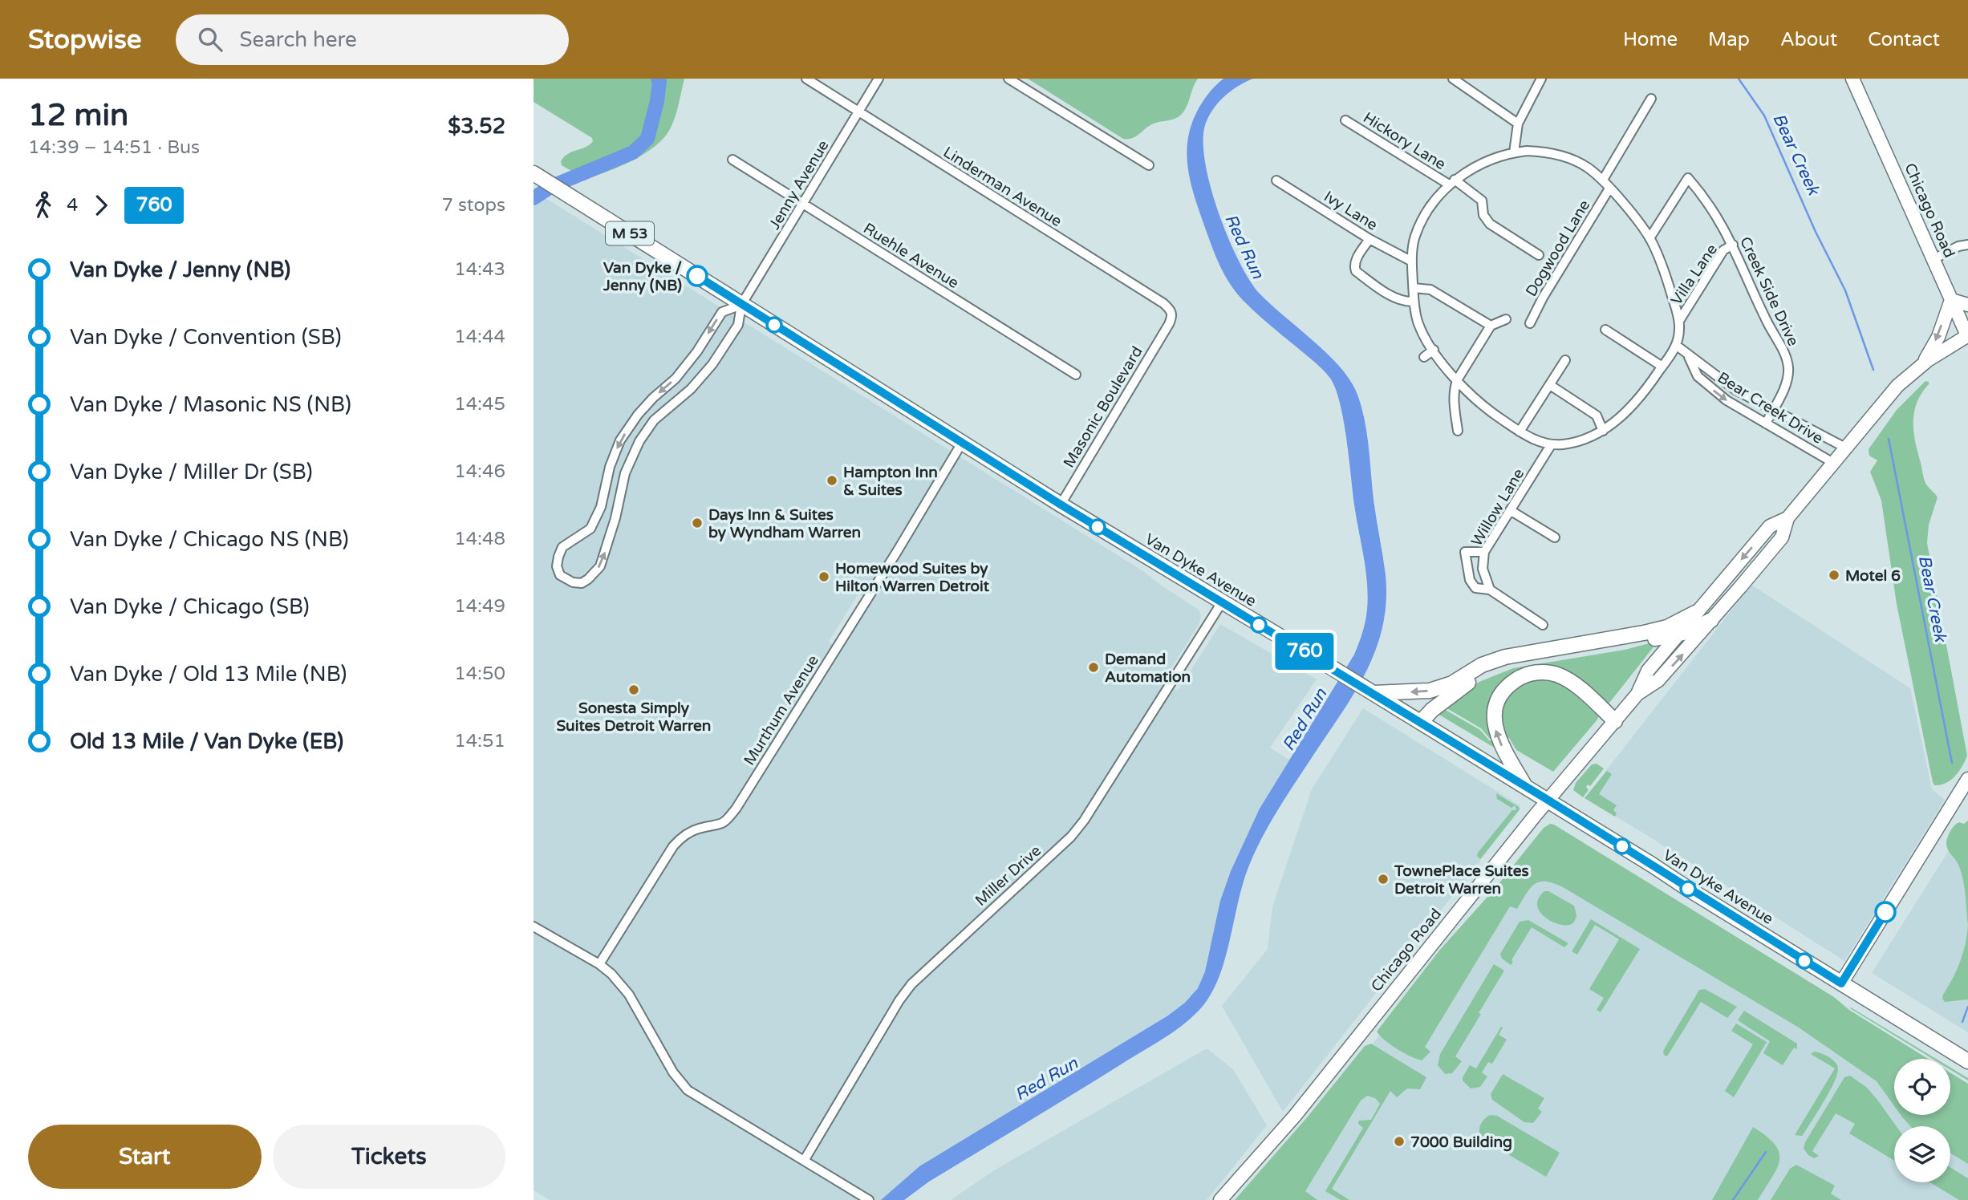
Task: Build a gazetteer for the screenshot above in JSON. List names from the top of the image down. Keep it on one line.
{"streets":{"main road":["Chicago Road","M 53","Van Dyke Avenue"],"street":["Hickory Lane","Jenny Avenue","Linderman Avenue","Ivy Lane","Dogwood Lane","Ruehle Avenue","Villa Lane","Creek Side Drive","Masonic Boulevard","Bear Creek Drive","Willow Lane","Murthum Avenue","Miller Drive"]},"crossings":[["Jenny Avenue","Linderman Avenue"],["Jenny Avenue","Ruehle Avenue"],["Jenny Avenue","Van Dyke Avenue"],["Linderman Avenue","Masonic Boulevard"],["Chicago Road","Bear Creek Drive"],["Chicago Road","Van Dyke Avenue"],["Villa Lane","Creek Side Drive"],["Creek Side Drive","Bear Creek Drive"],["Masonic Boulevard","Van Dyke Avenue"],["Van Dyke Avenue","Murthum Avenue"],["Van Dyke Avenue","Miller Drive"]],"water":["Bear Creek","Red Run"],"places":["Van Dyke / Jenny (NB)","Hampton Inn & Suites","Days Inn & Suites by Wyndham Warren","Motel 6","Homewood Suites by Hilton Warren Detroit","Demand Automation","Sonesta Simply Suites Detroit Warren","TownePlace Suites Detroit Warren","7000 Building"],"lines":["bus line 760"],"page":{"header":"Stopwise","search":"Search here","nav":["Home","Map","About","Contact"],"heading":["12 min","14:39 – 14:51 · Bus","$3.52"],"on_map":"760","legs":["4","760","7 stops"],"list":[{"name":"Van Dyke / Jenny (NB)","value":"14:43"},{"name":"Van Dyke / Convention (SB)","value":"14:44"},{"name":"Van Dyke / Masonic NS (NB)","value":"14:45"},{"name":"Van Dyke / Miller Dr (SB)","value":"14:46"},{"name":"Van Dyke / Chicago NS (NB)","value":"14:48"},{"name":"Van Dyke / Chicago (SB)","value":"14:49"},{"name":"Van Dyke / Old 13 Mile (NB)","value":"14:50"},{"name":"Old 13 Mile / Van Dyke (EB)","value":"14:51"}],"buttons":["Start","Tickets"]}}
